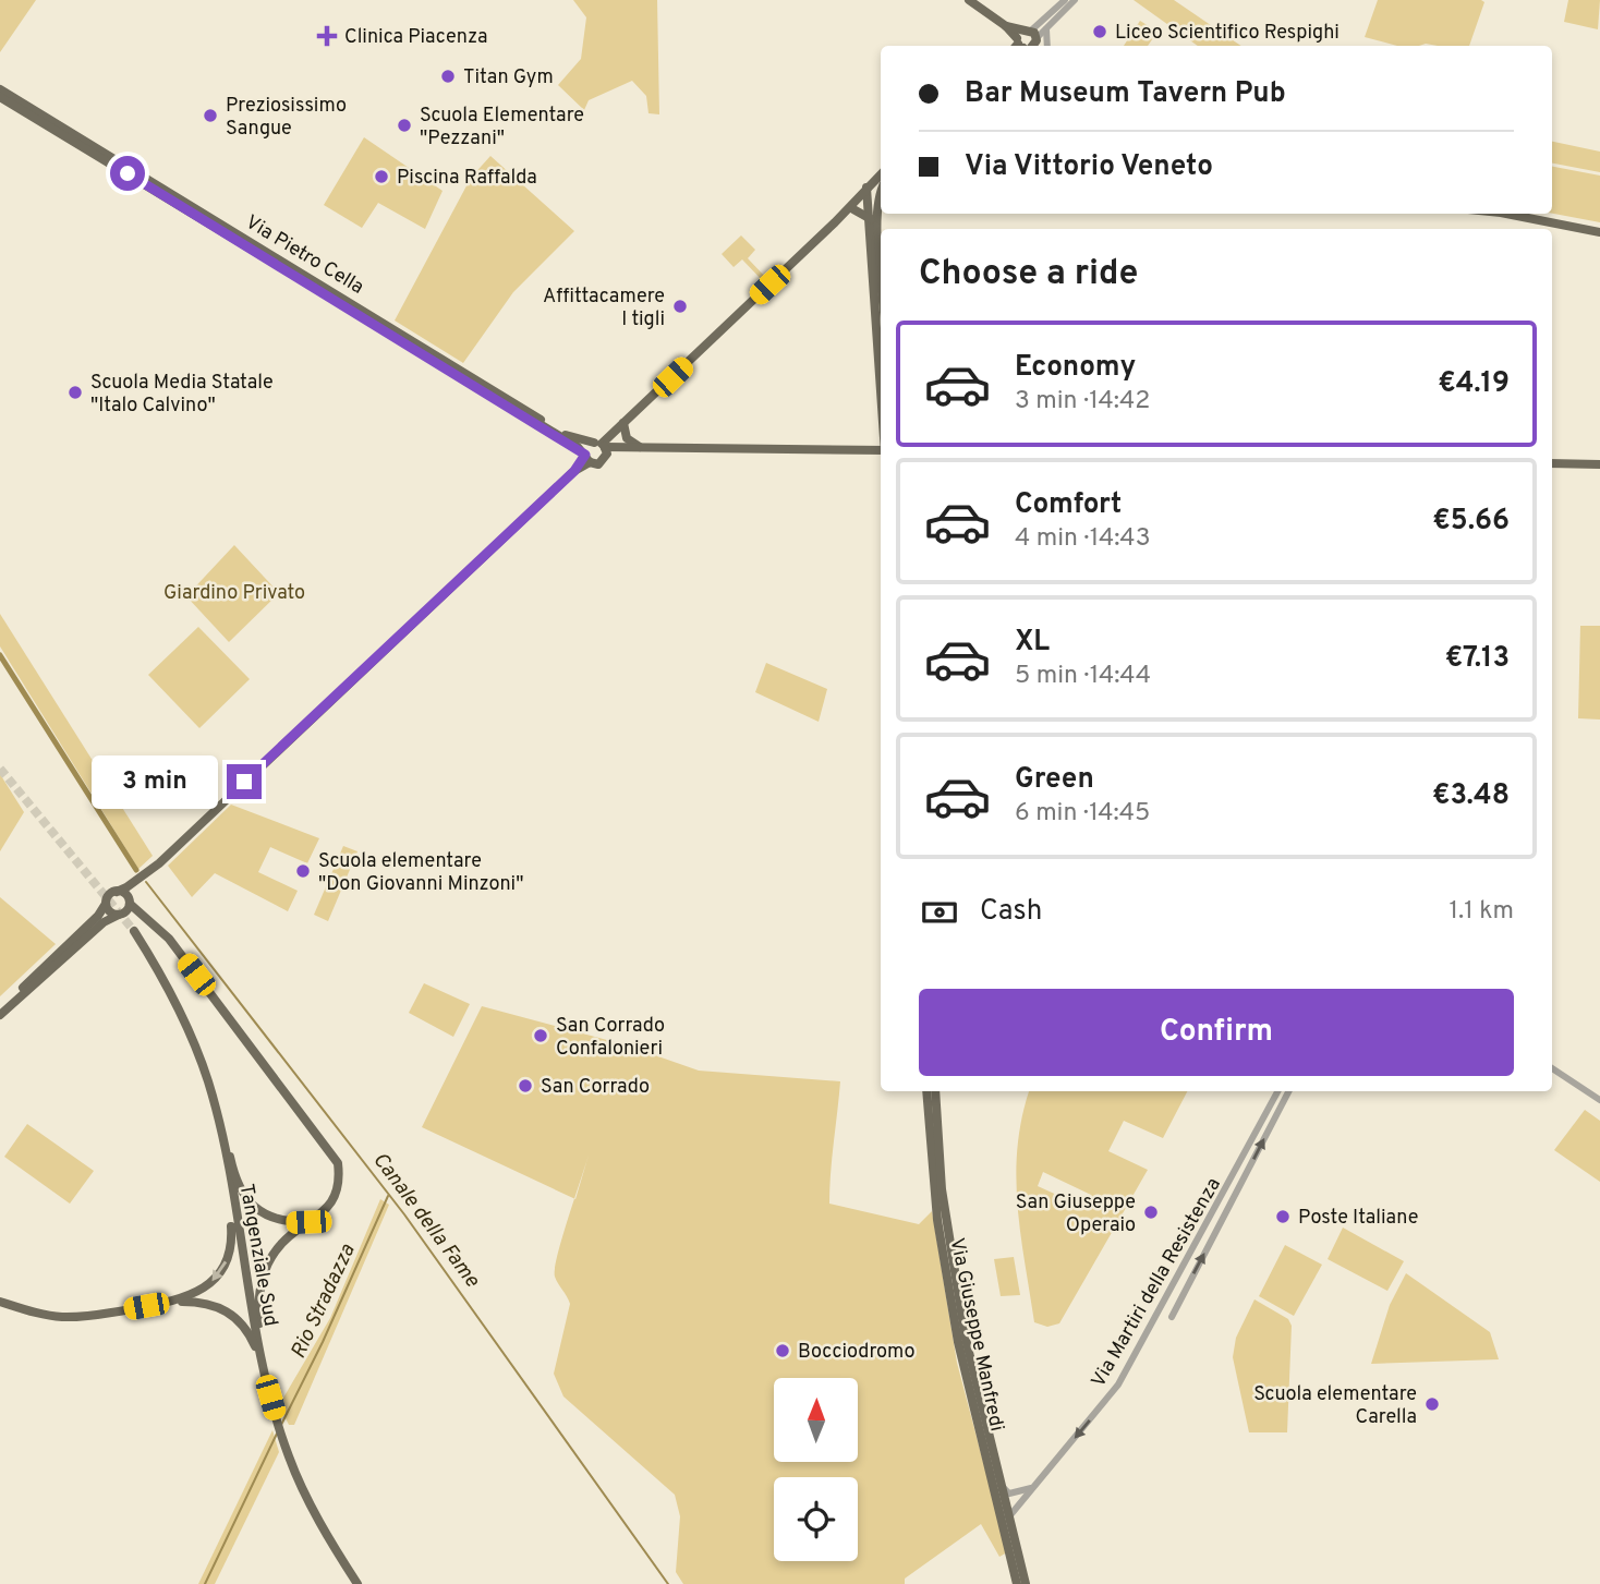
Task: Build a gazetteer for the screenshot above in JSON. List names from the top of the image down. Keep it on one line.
{"streets":{"main road":["Via Pietro Cella","Tangenziale Sud","Via Giuseppe Manfredi"],"street":["Via Martiri della Resistenza"]},"crossings":[["Via Martiri della Resistenza","Via Giuseppe Manfredi"]],"water":["Canale della Fame","Rio Stradazza"],"parks":["Giardino Privato"],"places":{"other":["Liceo Scientifico Respighi","Titan Gym","Preziosissimo Sangue","Scuola Elementare \"Pezzani\"","Piscina Raffalda","Affittacamere I tigli","Scuola Media Statale \"Italo Calvino\"","Scuola elementare \"Don Giovanni Minzoni\"","San Corrado Confalonieri","San Corrado","San Giuseppe Operaio","Poste Italiane","Bocciodromo","Scuola elementare Carella"],"health":["Clinica Piacenza"]},"north":"top","page":{"banner":["Bar Museum Tavern Pub","Via Vittorio Veneto"],"heading":"Choose a ride","list":[{"name":"Economy","note":"3 min · 14:42","value":"€4.19"},{"name":"Comfort","note":"4 min · 14:43","value":"€5.66"},{"name":"XL","note":"5 min · 14:44","value":"€7.13"},{"name":"Green","note":"6 min · 14:45","value":"€3.48"}],"bubble":"3 min","pay":["Cash","1.1 km"],"buttons":"Confirm"}}
